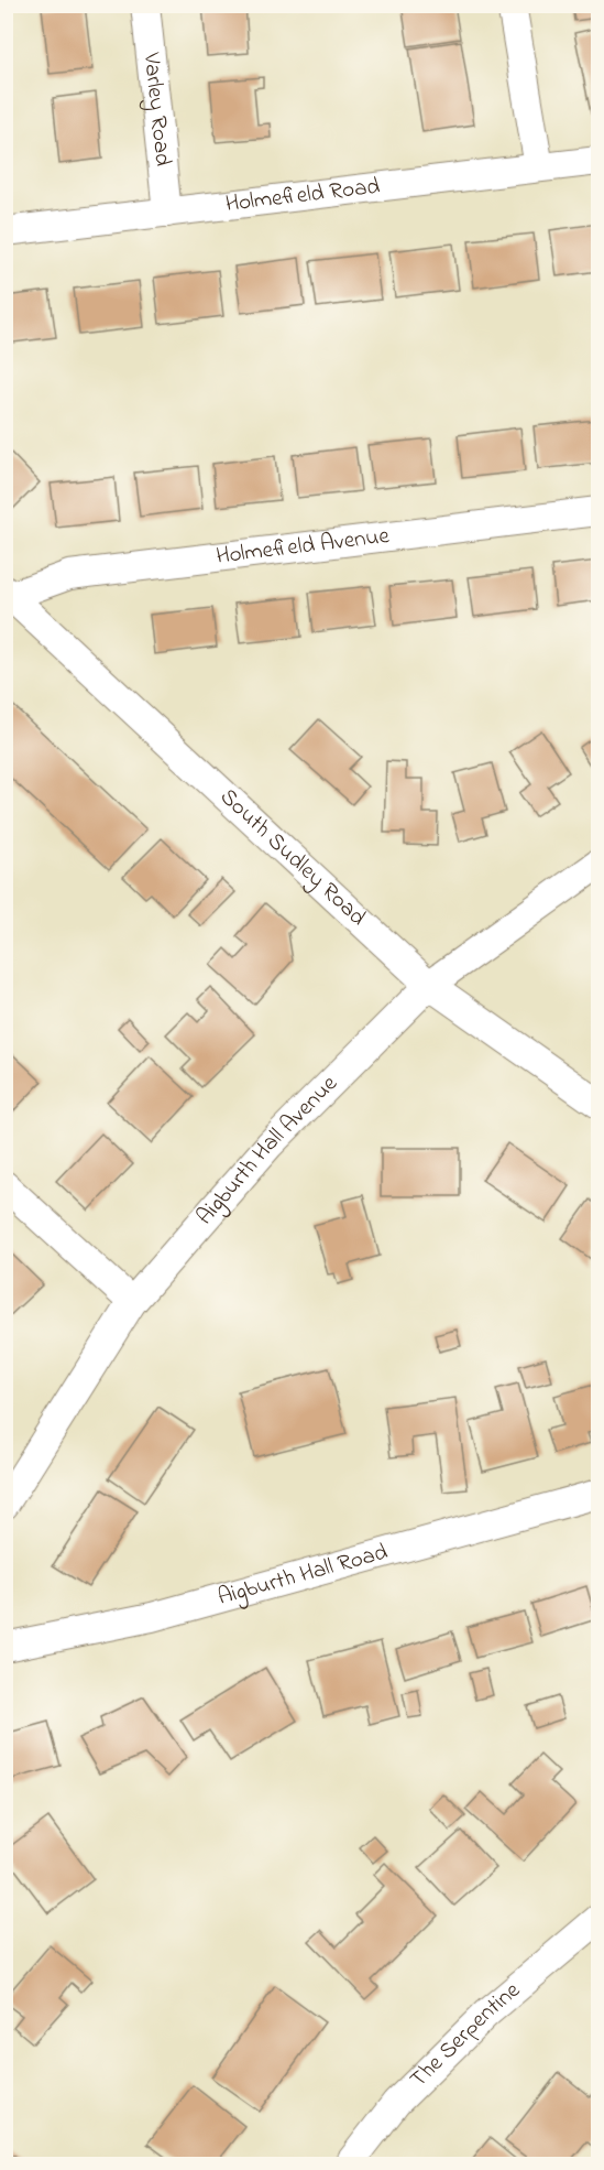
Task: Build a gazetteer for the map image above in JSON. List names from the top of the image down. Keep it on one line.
{"streets":{"street":["Varley Road","Holmefield Road","Holmefield Avenue","South Sudley Road","Aigburth Hall Avenue","Aigburth Hall Road","The Serpentine"]},"crossings":[["Varley Road","Holmefield Road"],["Holmefield Avenue","South Sudley Road"],["South Sudley Road","Aigburth Hall Avenue"]]}
